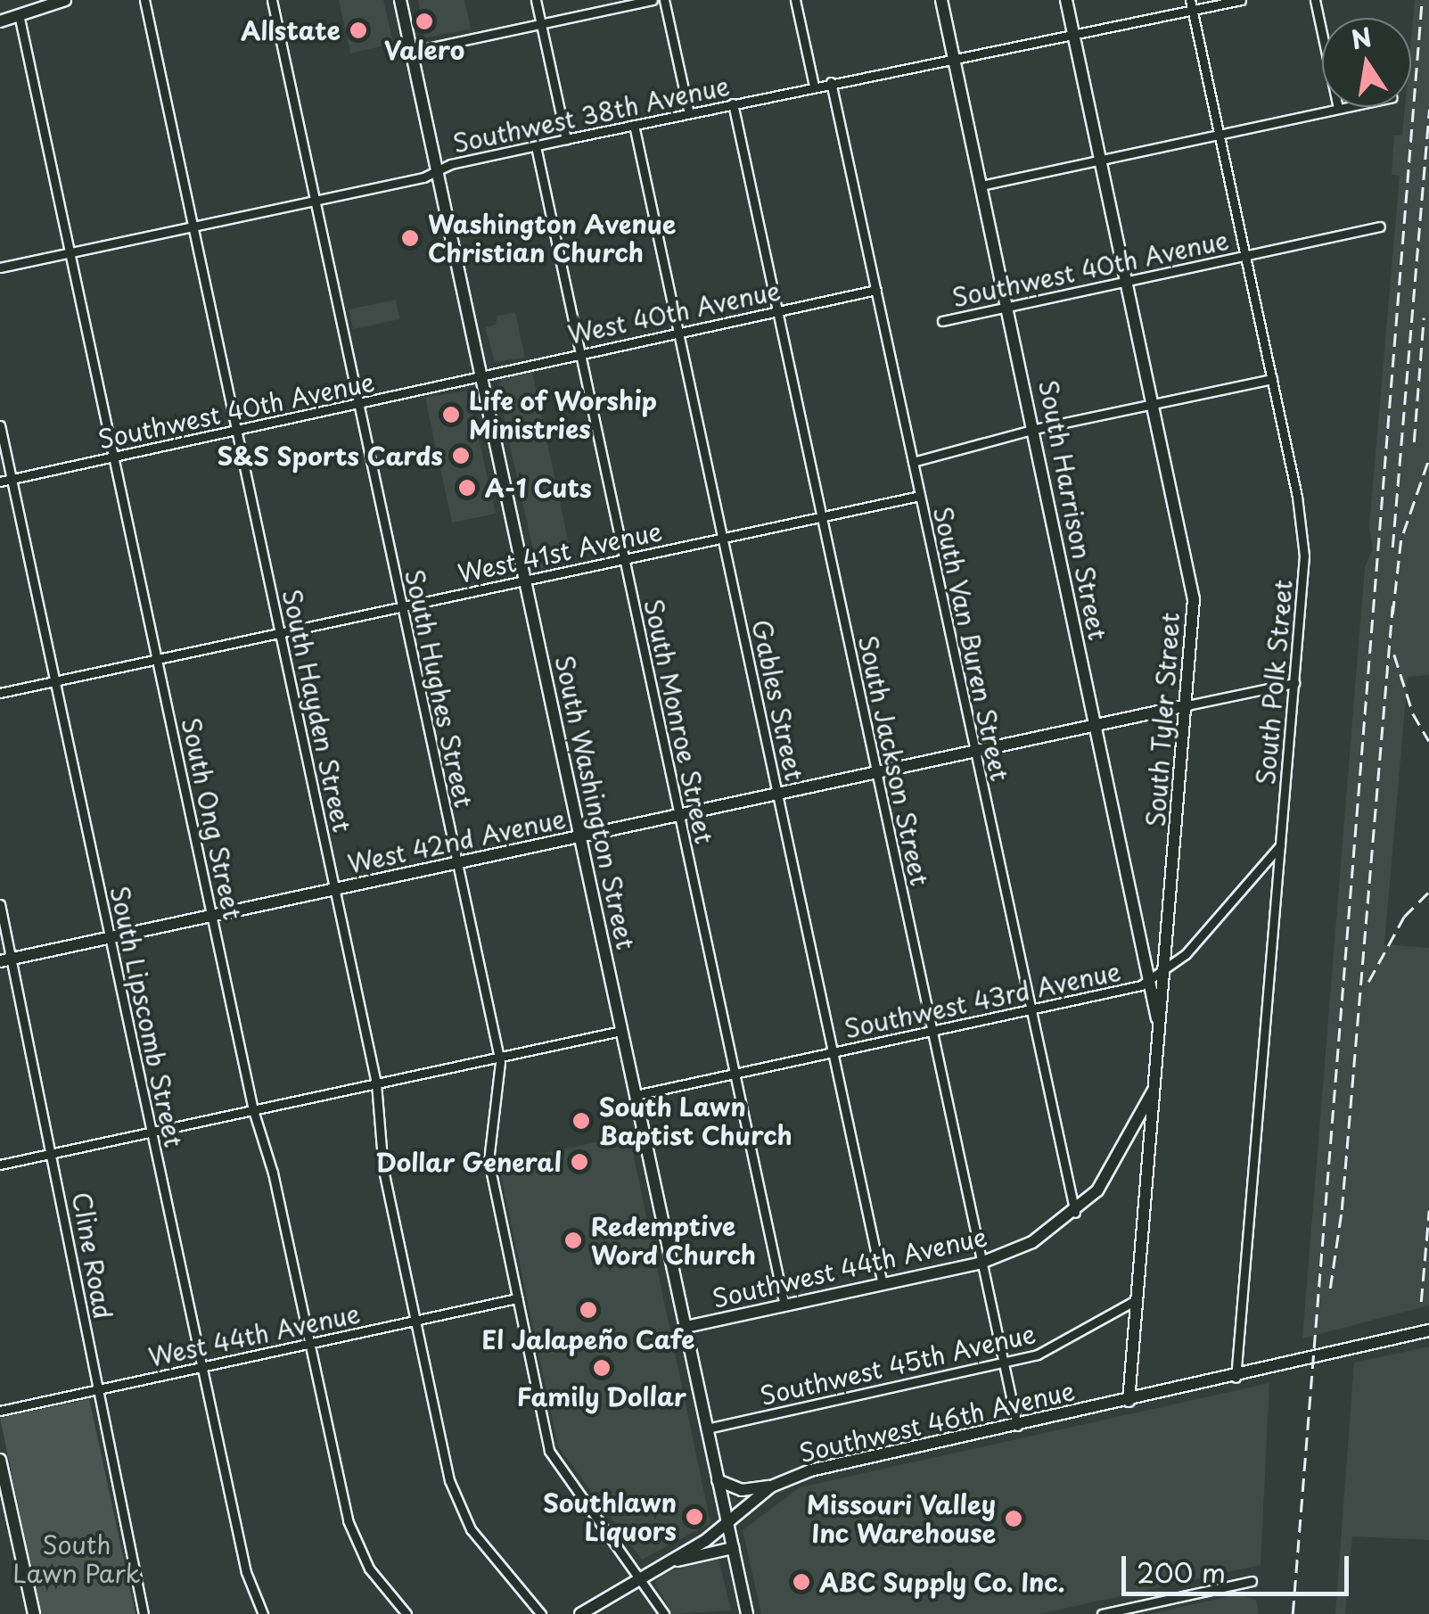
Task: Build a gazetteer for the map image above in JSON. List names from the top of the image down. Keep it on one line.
{"streets":{"main road":["South Harrison Street","South Tyler Street","South Washington Street","West 42nd Avenue","Southwest 44th Avenue","Southwest 46th Avenue"],"street":["Southwest 38th Avenue","Southwest 40th Avenue","West 40th Avenue","West 41st Avenue","South Van Buren Street","South Polk Street","South Hughes Street","Gables Street","South Hayden Street","South Monroe Street","South Jackson Street","South Ong Street","Southwest 43rd Avenue","South Lipscomb Street","Cline Road","West 44th Avenue","Southwest 45th Avenue"]},"crossings":[["Southwest 38th Avenue","South Harrison Street"],["Southwest 38th Avenue","South Van Buren Street"],["Southwest 38th Avenue","South Polk Street"],["Southwest 38th Avenue","South Hughes Street"],["Southwest 38th Avenue","Gables Street"],["Southwest 38th Avenue","South Hayden Street"],["Southwest 38th Avenue","South Tyler Street"],["Southwest 38th Avenue","South Monroe Street"],["Southwest 38th Avenue","South Jackson Street"],["Southwest 38th Avenue","South Washington Street"],["Southwest 38th Avenue","South Ong Street"],["Southwest 40th Avenue","West 40th Avenue"],["Southwest 40th Avenue","South Harrison Street"],["Southwest 40th Avenue","South Polk Street"],["Southwest 40th Avenue","South Hughes Street"],["Southwest 40th Avenue","South Hayden Street"],["Southwest 40th Avenue","South Tyler Street"],["Southwest 40th Avenue","South Washington Street"],["Southwest 40th Avenue","South Ong Street"],["Southwest 40th Avenue","South Lipscomb Street"],["West 40th Avenue","South Van Buren Street"],["West 40th Avenue","Gables Street"],["West 40th Avenue","South Monroe Street"],["West 40th Avenue","South Jackson Street"],["West 40th Avenue","South Washington Street"],["South Harrison Street","South Tyler Street"],["South Harrison Street","West 42nd Avenue"],["South Harrison Street","Southwest 43rd Avenue"],["West 41st Avenue","South Van Buren Street"],["West 41st Avenue","South Hughes Street"],["West 41st Avenue","Gables Street"],["West 41st Avenue","South Hayden Street"],["West 41st Avenue","South Monroe Street"],["West 41st Avenue","South Jackson Street"],["West 41st Avenue","South Washington Street"],["West 41st Avenue","South Ong Street"],["West 41st Avenue","South Lipscomb Street"],["South Van Buren Street","West 42nd Avenue"],["South Van Buren Street","Southwest 43rd Avenue"],["South Van Buren Street","Southwest 44th Avenue"],["South Polk Street","Southwest 43rd Avenue"],["South Polk Street","Southwest 46th Avenue"],["South Hughes Street","West 42nd Avenue"],["South Hughes Street","West 44th Avenue"],["South Hughes Street","Southwest 46th Avenue"],["Gables Street","West 42nd Avenue"],["Gables Street","Southwest 43rd Avenue"],["Gables Street","Southwest 44th Avenue"],["South Hayden Street","West 42nd Avenue"],["South Hayden Street","West 44th Avenue"],["South Tyler Street","West 42nd Avenue"],["South Tyler Street","Southwest 43rd Avenue"],["South Tyler Street","Southwest 44th Avenue"],["South Tyler Street","Southwest 45th Avenue"],["South Tyler Street","Southwest 46th Avenue"],["South Monroe Street","West 42nd Avenue"],["South Monroe Street","Southwest 43rd Avenue"],["South Monroe Street","Southwest 44th Avenue"],["South Jackson Street","West 42nd Avenue"],["South Jackson Street","Southwest 43rd Avenue"],["South Jackson Street","Southwest 44th Avenue"],["South Jackson Street","Southwest 45th Avenue"],["South Jackson Street","Southwest 46th Avenue"],["South Washington Street","West 42nd Avenue"],["South Washington Street","Southwest 43rd Avenue"],["South Washington Street","Southwest 44th Avenue"],["South Washington Street","Southwest 45th Avenue"],["South Washington Street","Southwest 46th Avenue"],["South Ong Street","West 42nd Avenue"],["South Ong Street","West 44th Avenue"],["West 42nd Avenue","South Lipscomb Street"],["West 42nd Avenue","Cline Road"],["South Lipscomb Street","West 44th Avenue"],["Cline Road","West 44th Avenue"]],"parks":["South Lawn Park"],"places":["Valero","Allstate","Washington Avenue Christian Church","Life of Worship Ministries","S&S Sports Cards","A-1 Cuts","South Lawn Baptist Church","Dollar General","Redemptive Word Church","El Jalapeño Cafe","Family Dollar","Southlawn Liquors","Missouri Valley Inc Warehouse","ABC Supply Co. Inc."],"scale_bar":"200 m","north":"top"}
